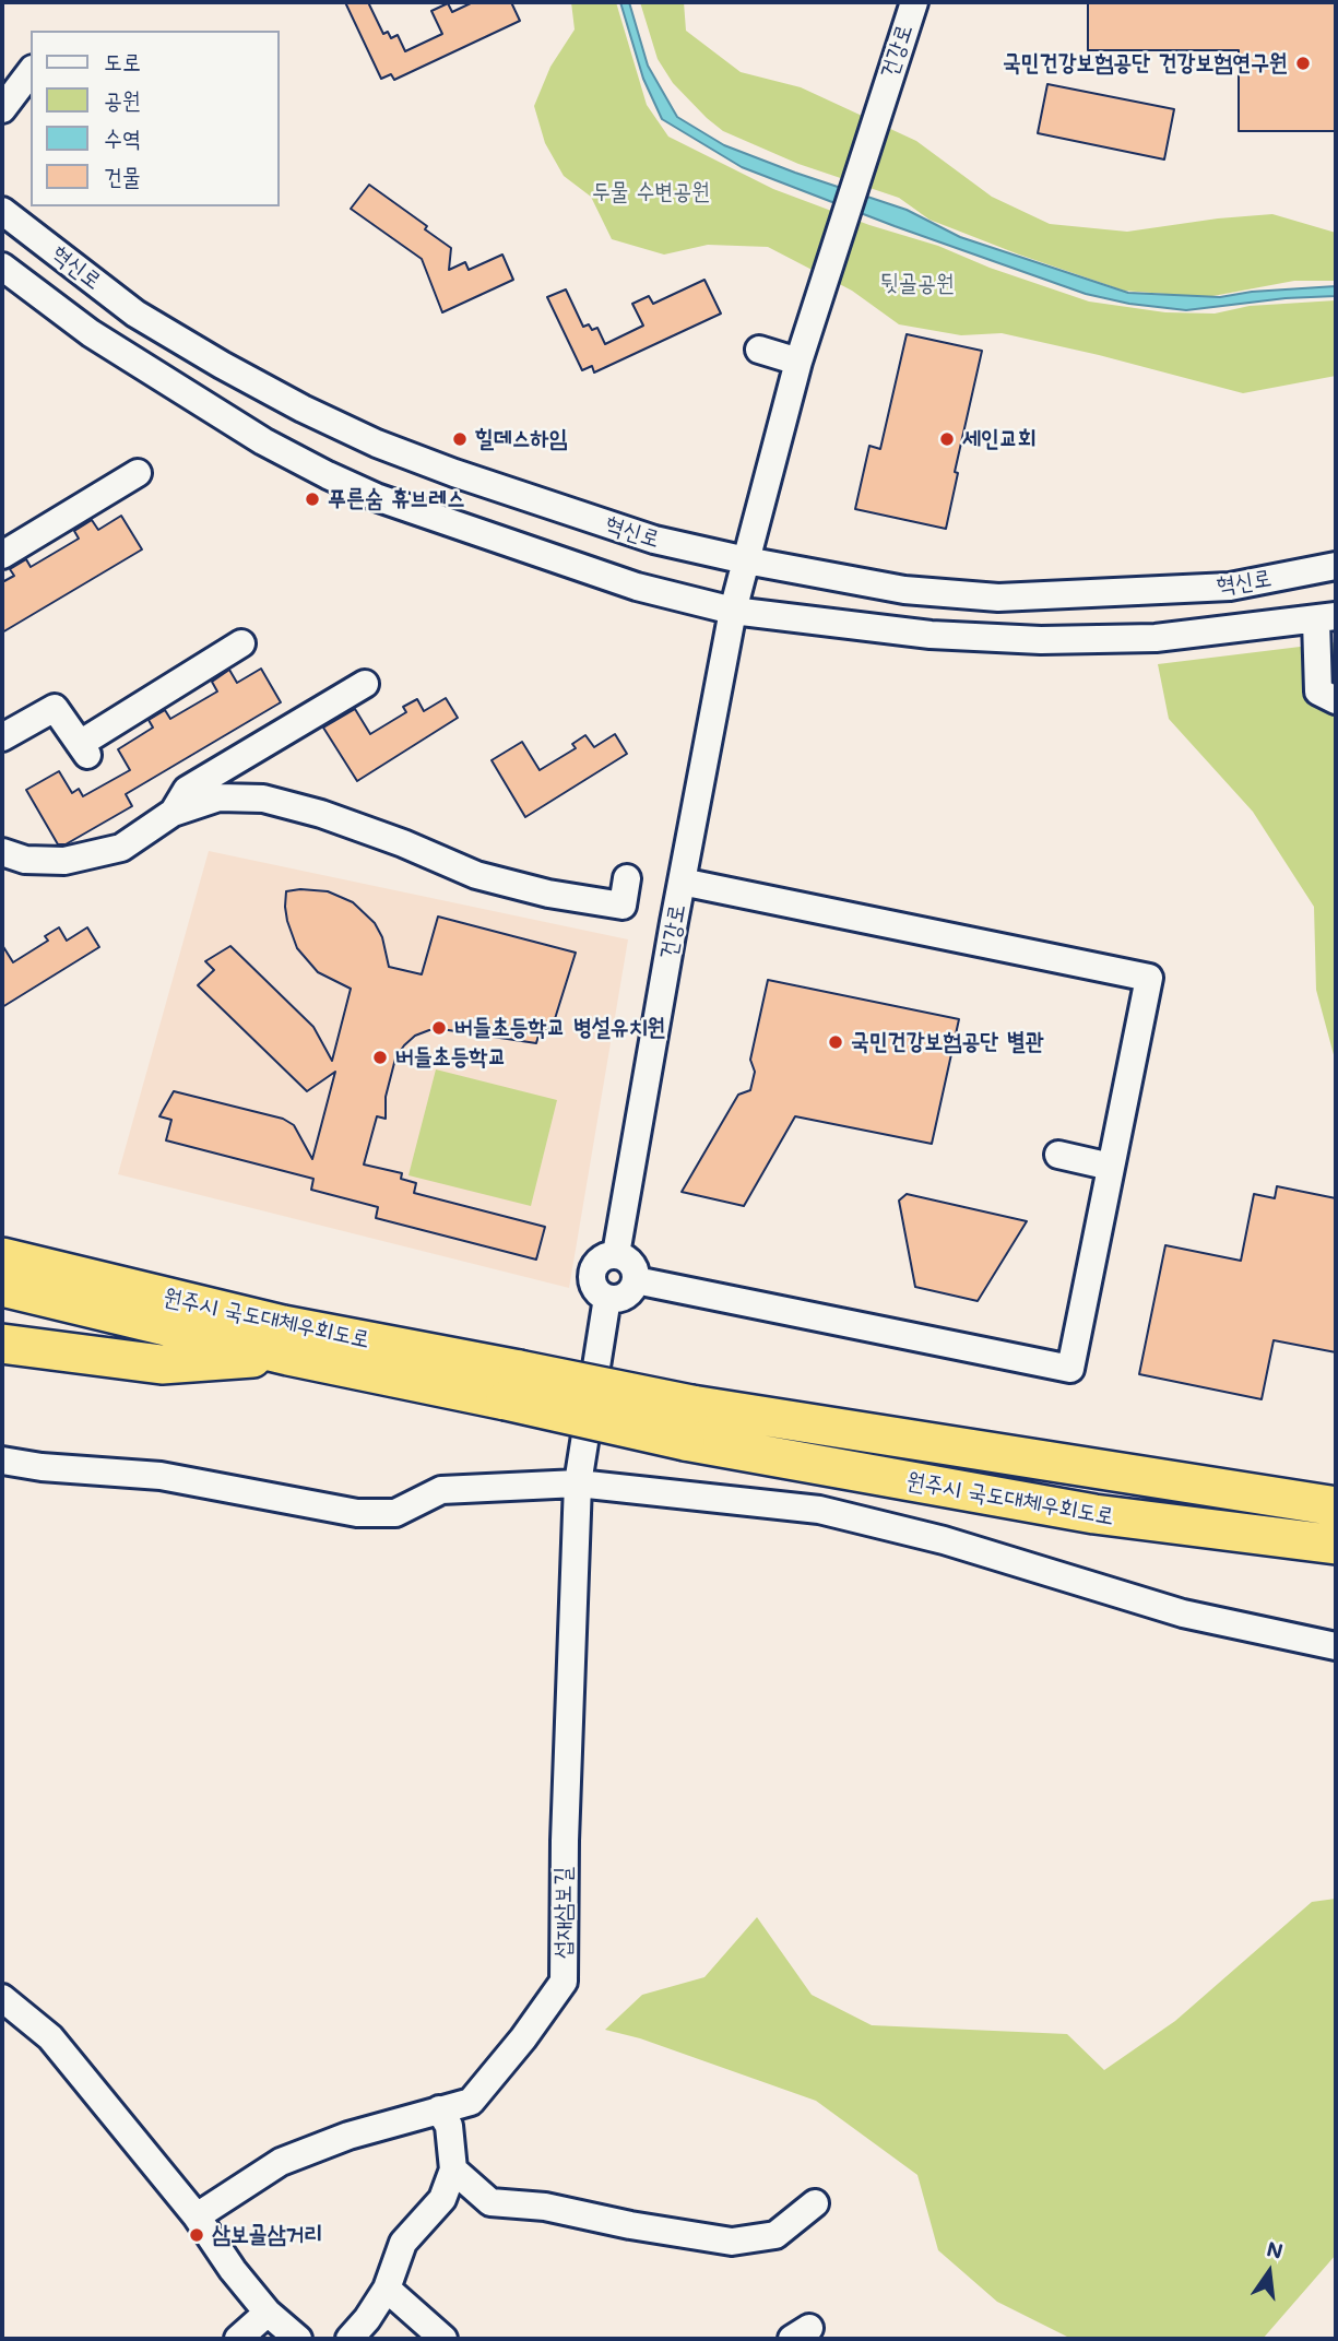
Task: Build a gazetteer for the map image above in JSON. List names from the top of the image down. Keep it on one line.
{"streets":{"highway":["원주시 국도대체우회도로"],"street":["건강로","혁신로","섭재삼보길"]},"crossings":[["건강로","혁신로"]],"parks":["두물 수변공원","뒷골공원"],"places":["국민건강보험공단 건강보험연구원","힐데스하임","세인교회","푸른숨 휴브레스","버들초등학교 병설유치원","국민건강보험공단 별관","버들초등학교","삼보골삼거리"],"legend":["도로","공원","수역","건물"],"north":"top"}
